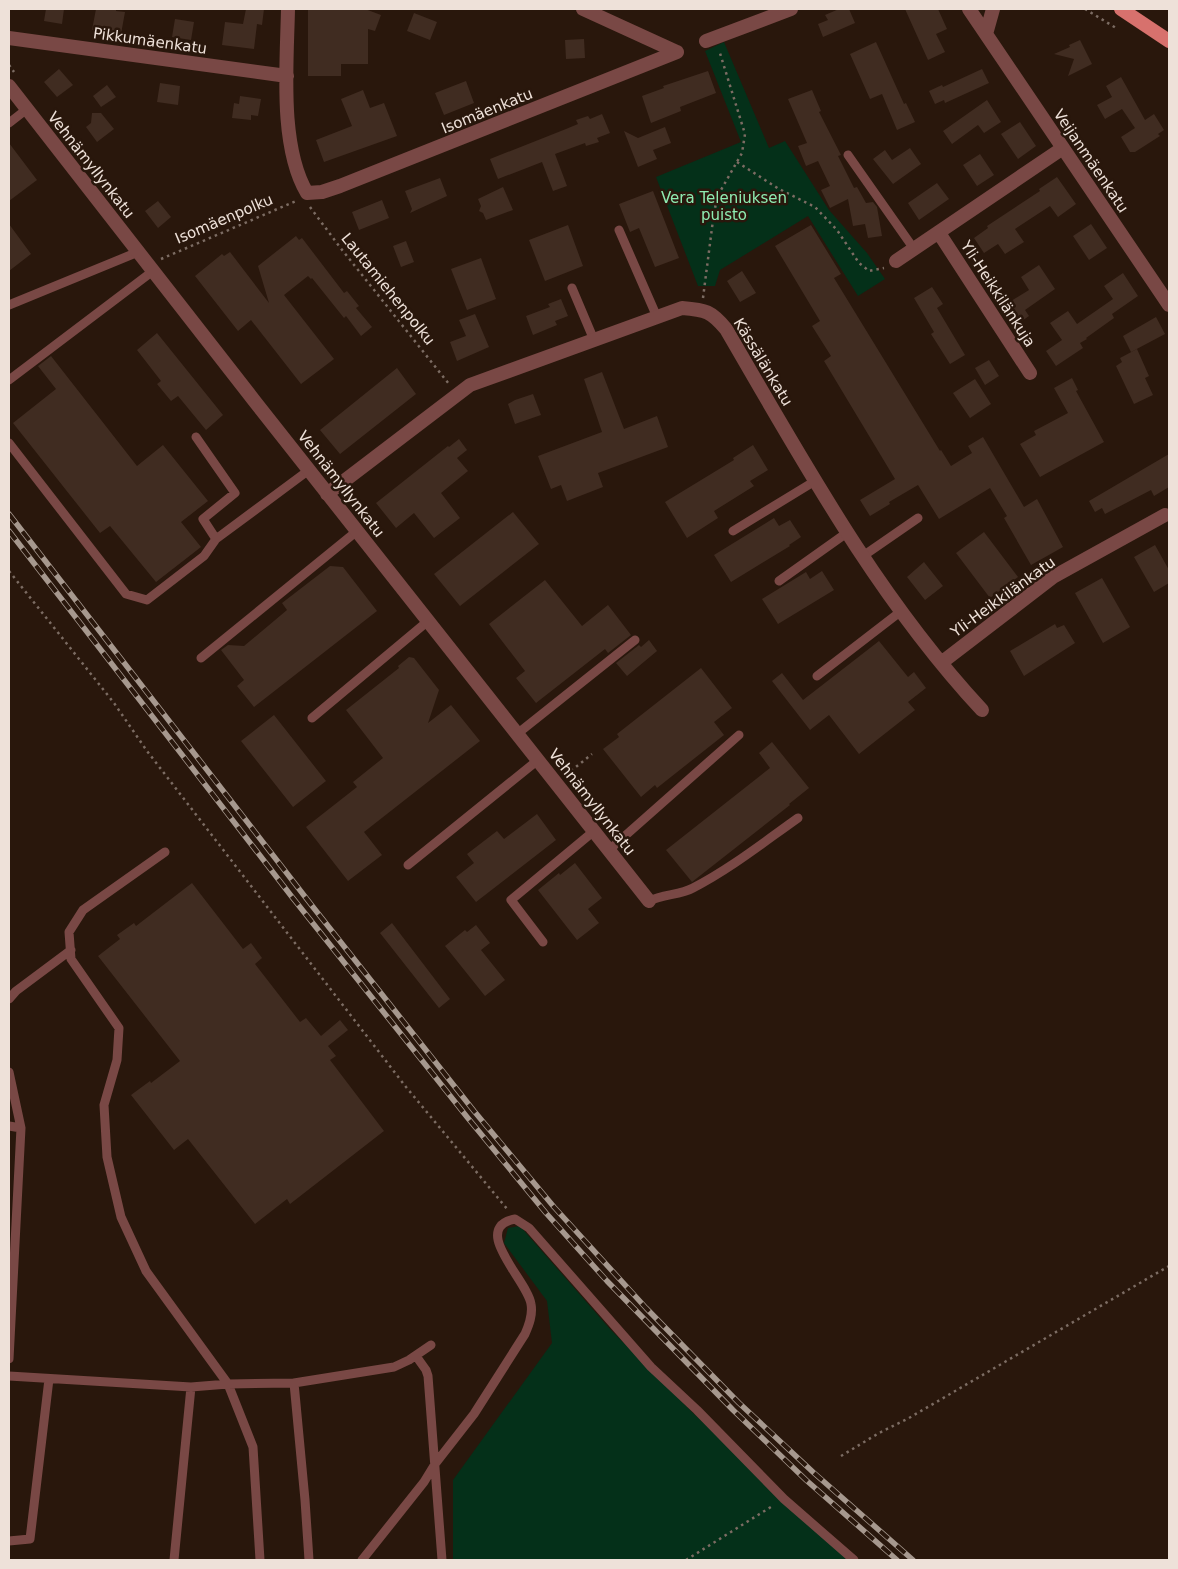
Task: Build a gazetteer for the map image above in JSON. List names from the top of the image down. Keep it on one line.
{"streets":{"street":["Pikkumäenkatu","Isomäenkatu","Veijanmäenkatu","Vehnämyllynkatu","Yli-Heikkilänkuja","Kässälänkatu","Yli-Heikkilänkatu"],"path":["Isomäenpolku","Lautamiehenpolku"]},"crossings":[["Isomäenkatu","Isomäenpolku"],["Isomäenkatu","Lautamiehenpolku"],["Veijanmäenkatu","Yli-Heikkilänkuja"],["Vehnämyllynkatu","Isomäenpolku"],["Isomäenpolku","Lautamiehenpolku"],["Kässälänkatu","Yli-Heikkilänkatu"]],"parks":["Vera Teleniuksen puisto"]}
